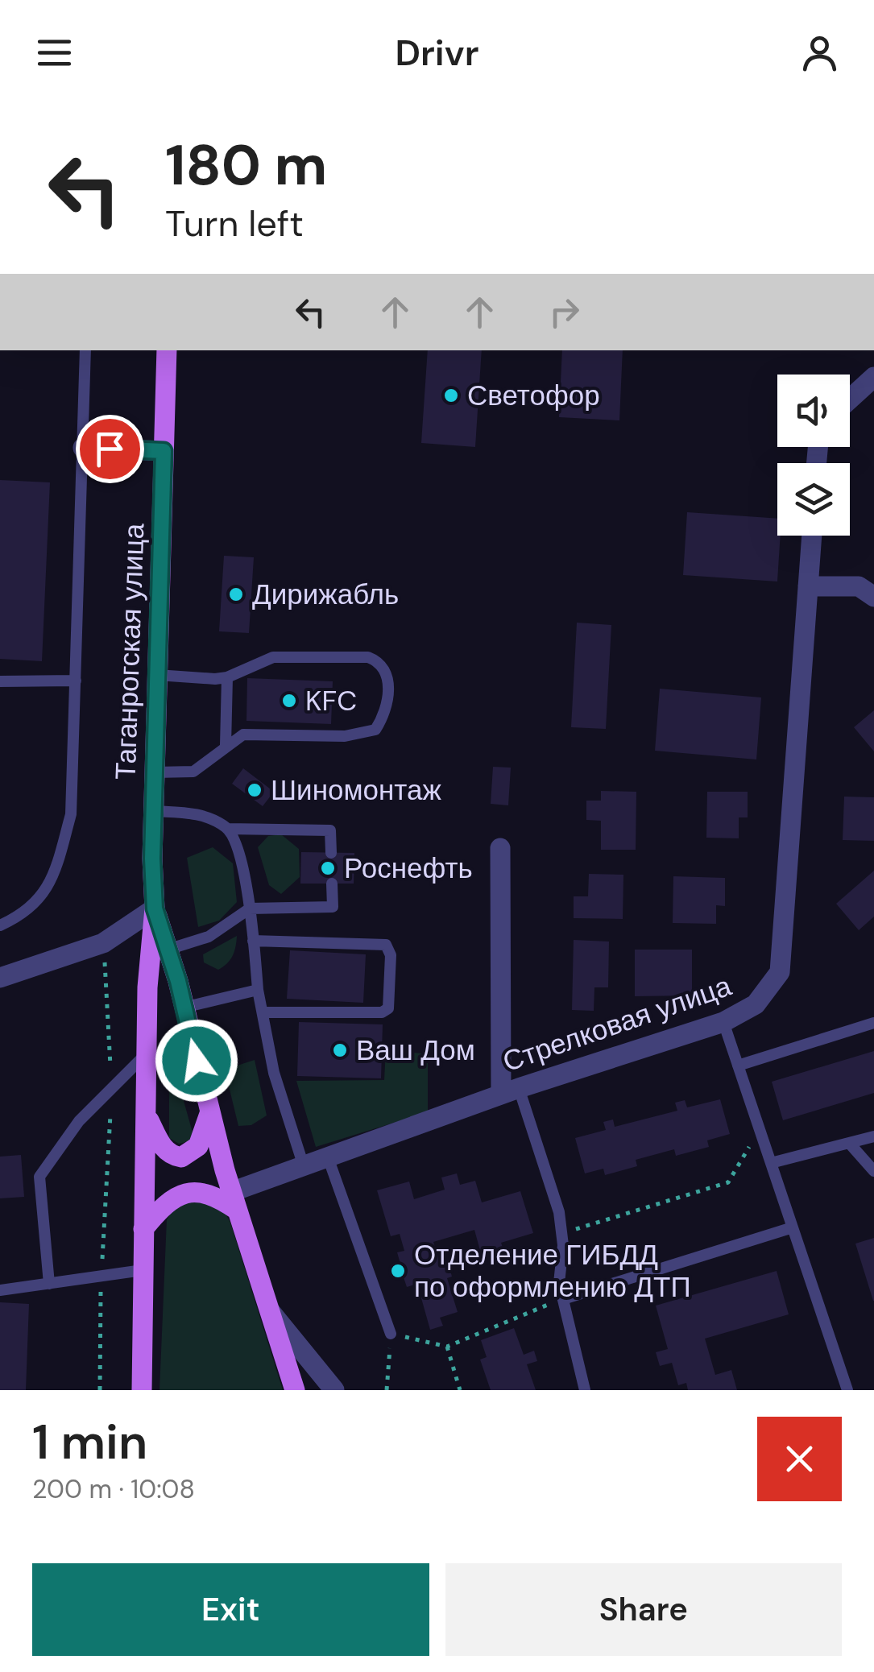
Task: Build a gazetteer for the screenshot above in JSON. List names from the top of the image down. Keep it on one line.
{"streets":{"main road":["Таганрогская улица"],"street":["Стрелковая улица"]},"crossings":[["Таганрогская улица","Стрелковая улица"]],"places":["Светофор","Дирижабль","KFC","Шиномонтаж","Роснефть","Ваш Дом","Отделение ГИБДД по оформлению ДТП"],"page":{"header":"Drivr","turn":["180 m","Turn left"],"heading":["1 min","200 m · 10:08"],"buttons":["Exit","Share"]}}
